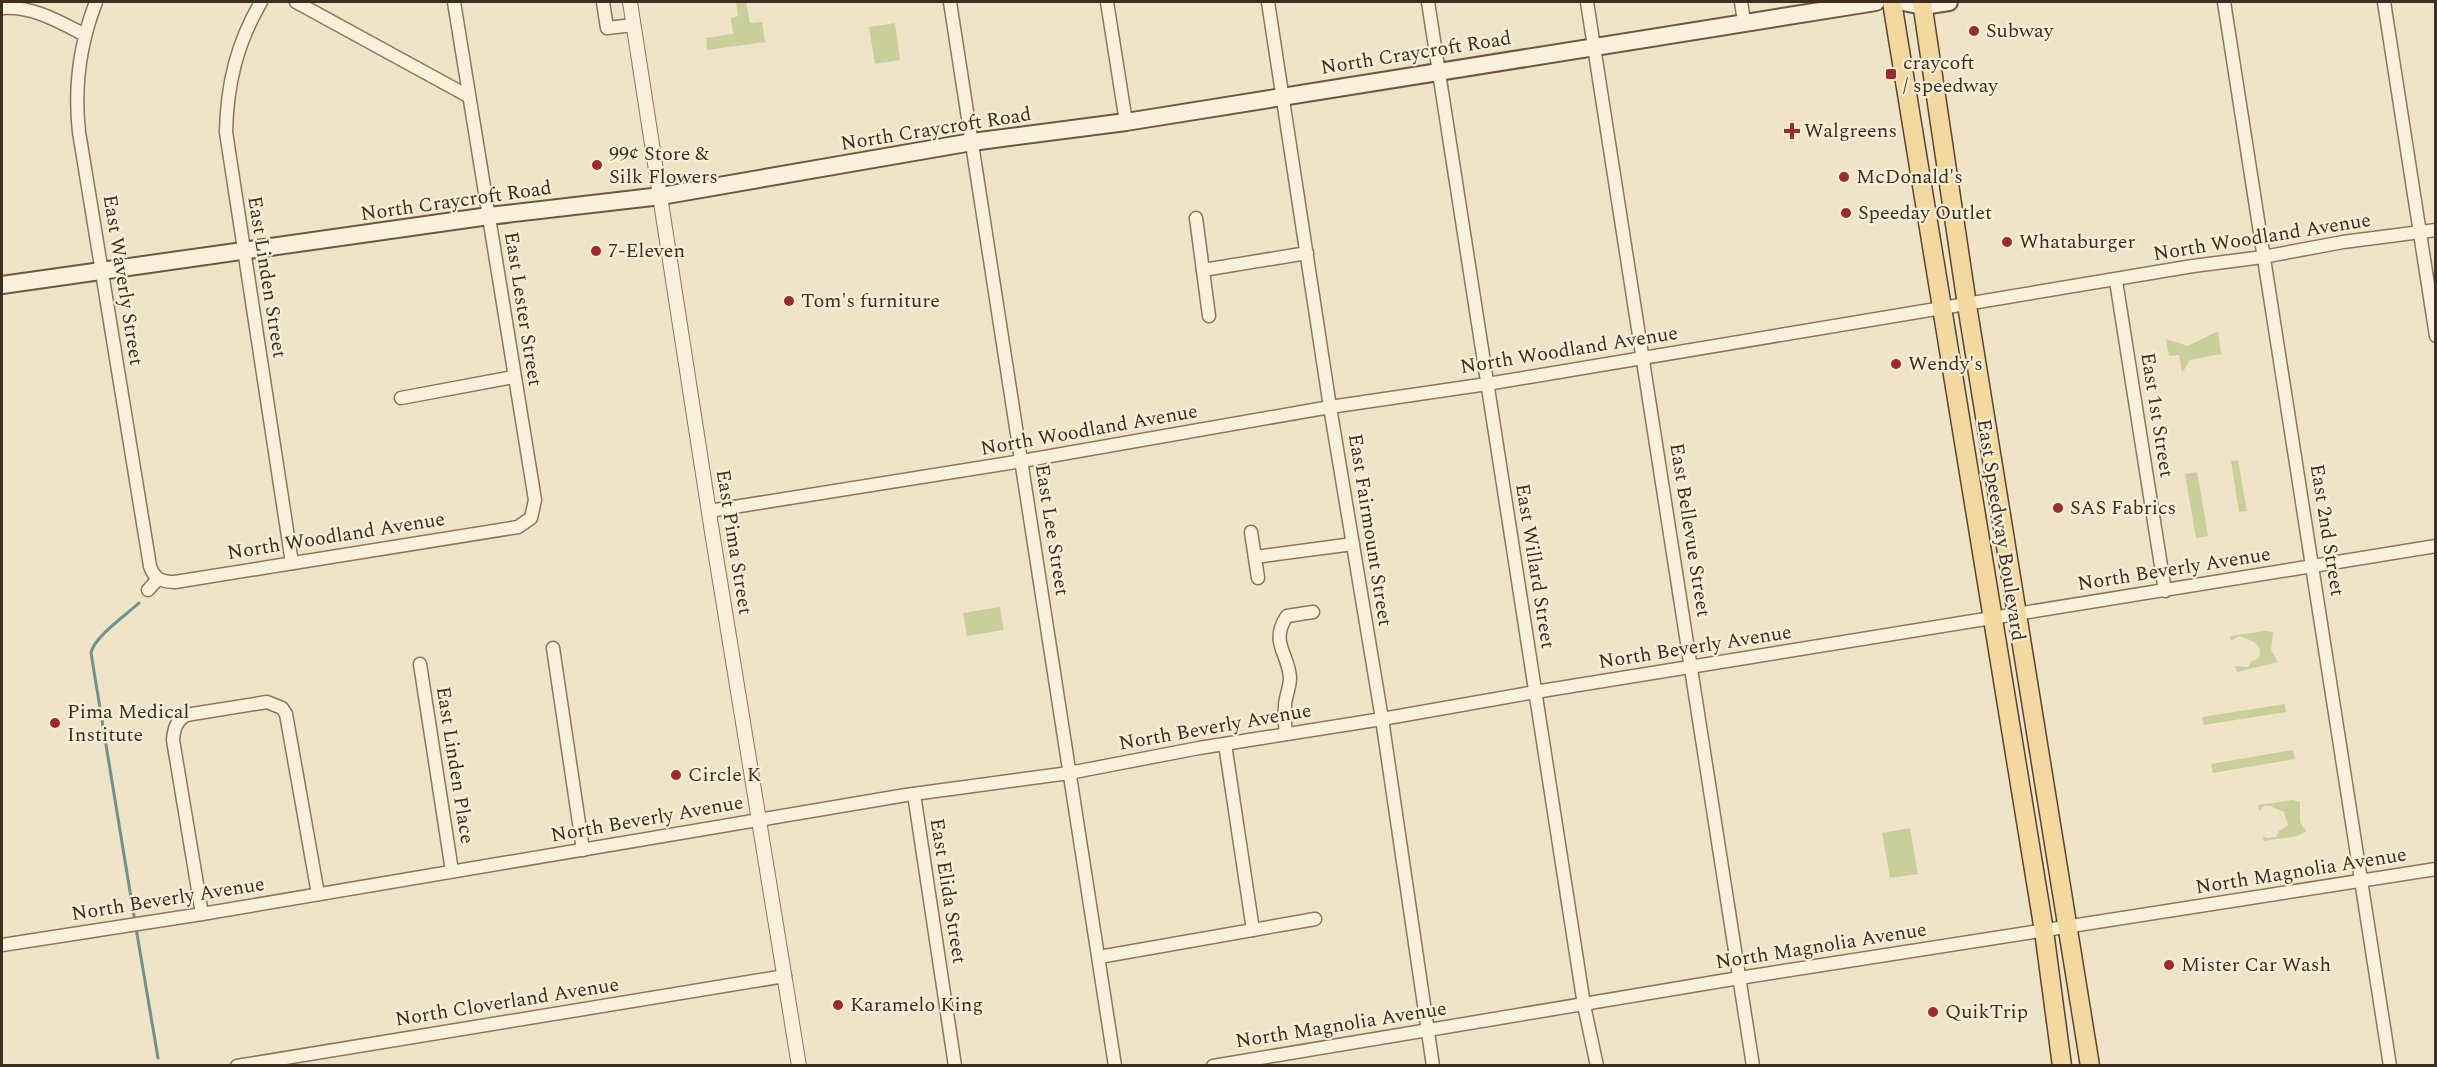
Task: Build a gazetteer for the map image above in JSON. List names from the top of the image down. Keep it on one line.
{"streets":{"main road":["North Craycroft Road","East Speedway Boulevard"],"street":["North Woodland Avenue","East Linden Street","East Waverly Street","East Lester Street","East 1st Street","East Lee Street","East Fairmount Street","East Bellevue Street","East 2nd Street","East Pima Street","East Willard Street","North Beverly Avenue","East Linden Place","North Magnolia Avenue","East Elida Street","North Cloverland Avenue"]},"crossings":[["North Craycroft Road","East Linden Street"],["North Craycroft Road","East Waverly Street"],["North Craycroft Road","East Lester Street"],["North Craycroft Road","East Lee Street"],["North Craycroft Road","East Fairmount Street"],["North Craycroft Road","East Bellevue Street"],["North Craycroft Road","East Pima Street"],["North Craycroft Road","East Willard Street"],["North Woodland Avenue","East Linden Street"],["North Woodland Avenue","East Waverly Street"],["North Woodland Avenue","East Lester Street"],["North Woodland Avenue","East 1st Street"],["North Woodland Avenue","East Lee Street"],["North Woodland Avenue","East Fairmount Street"],["North Woodland Avenue","East Bellevue Street"],["North Woodland Avenue","East Speedway Boulevard"],["North Woodland Avenue","East 2nd Street"],["North Woodland Avenue","East Pima Street"],["North Woodland Avenue","East Willard Street"],["East 1st Street","North Beverly Avenue"],["East Lee Street","North Beverly Avenue"],["East Fairmount Street","North Beverly Avenue"],["East Fairmount Street","North Magnolia Avenue"],["East Bellevue Street","North Beverly Avenue"],["East Bellevue Street","North Magnolia Avenue"],["East Speedway Boulevard","North Beverly Avenue"],["East Speedway Boulevard","North Magnolia Avenue"],["East 2nd Street","North Beverly Avenue"],["East 2nd Street","North Magnolia Avenue"],["East Pima Street","North Beverly Avenue"],["East Pima Street","North Cloverland Avenue"],["East Willard Street","North Beverly Avenue"],["East Willard Street","North Magnolia Avenue"],["North Beverly Avenue","East Linden Place"],["North Beverly Avenue","East Elida Street"]],"places":{"other":["Subway","99¢ Store & Silk Flowers","McDonald's","Speeday Outlet","Whataburger","7-Eleven","Tom's furniture","Wendy's","SAS Fabrics","Pima Medical Institute","Circle K","Mister Car Wash","Karamelo King","QuikTrip"],"transit":["craycoft / speedway"],"health":["Walgreens"]}}
